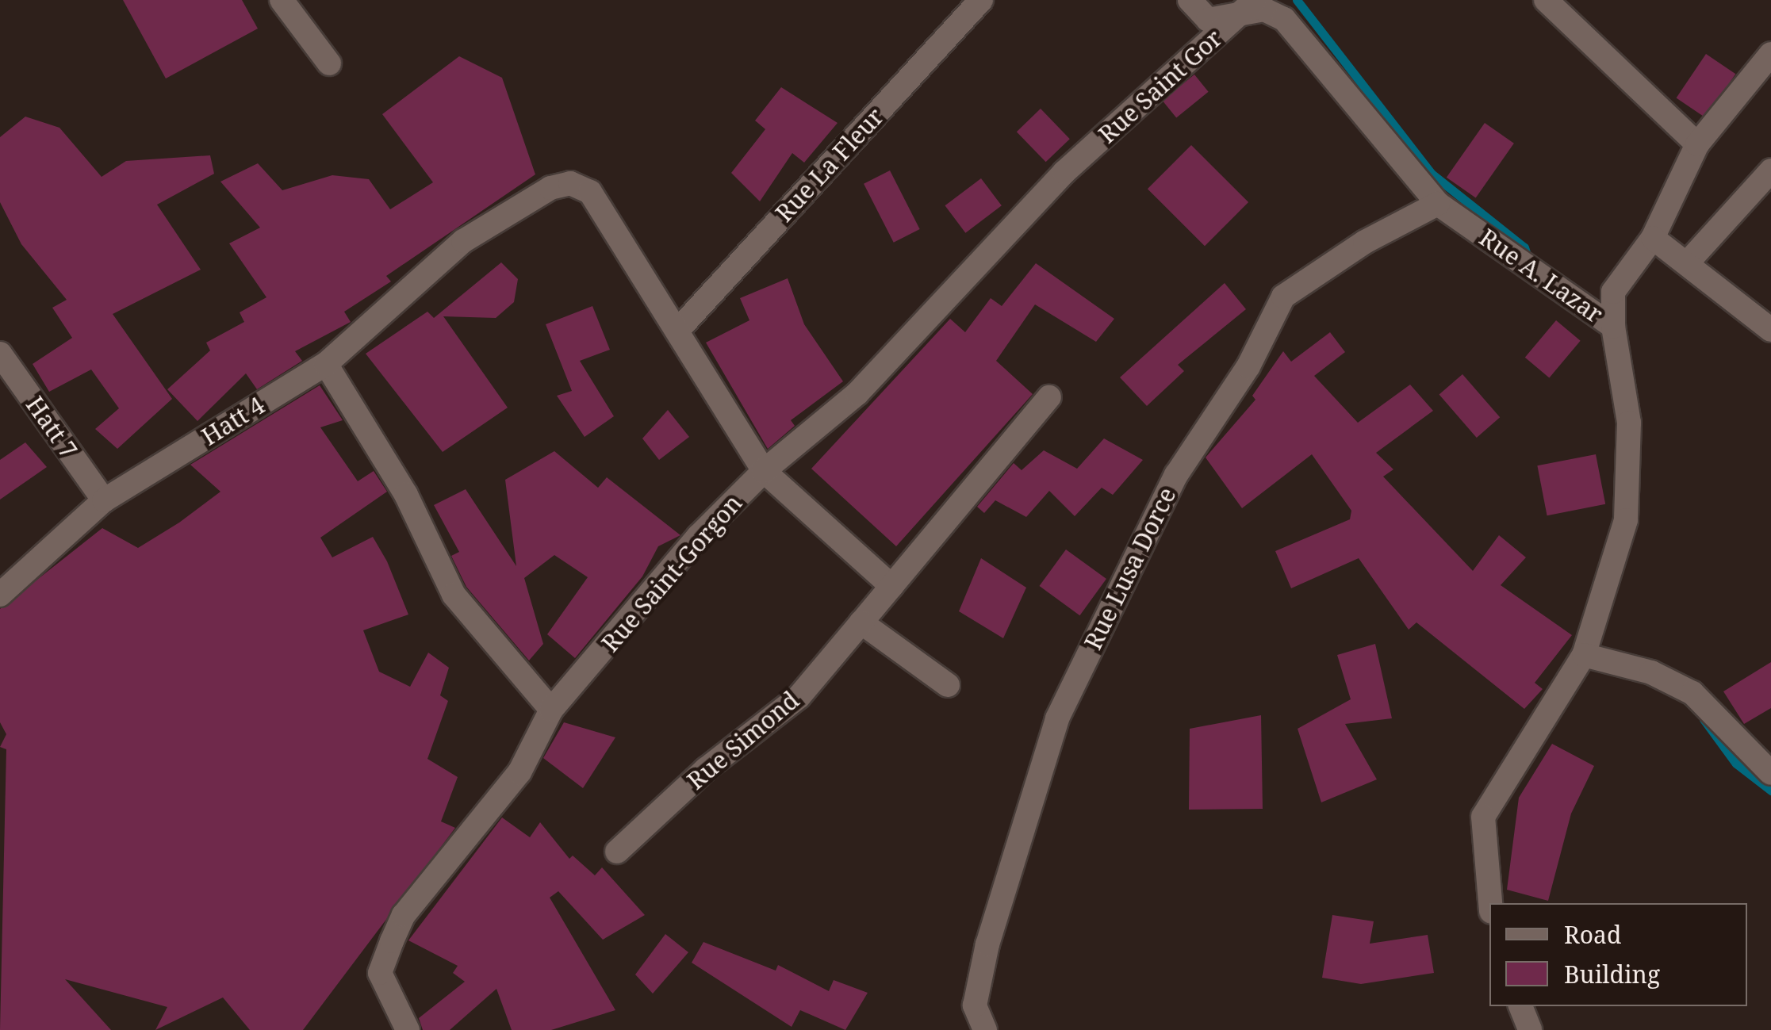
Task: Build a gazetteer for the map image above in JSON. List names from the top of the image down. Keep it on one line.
{"streets":{"street":["Rue Saint Gor","Rue La Fleur","Rue A. Lazar","Hatt 4","Hatt 7","Rue Lusa Dorce","Rue Saint-Gorgon","Rue Simond"]},"crossings":[["Rue Saint Gor","Rue A. Lazar"],["Rue Saint Gor","Rue Saint-Gorgon"],["Rue La Fleur","Hatt 4"],["Rue A. Lazar","Rue Lusa Dorce"],["Hatt 4","Hatt 7"]],"legend":["Road","Building"]}
